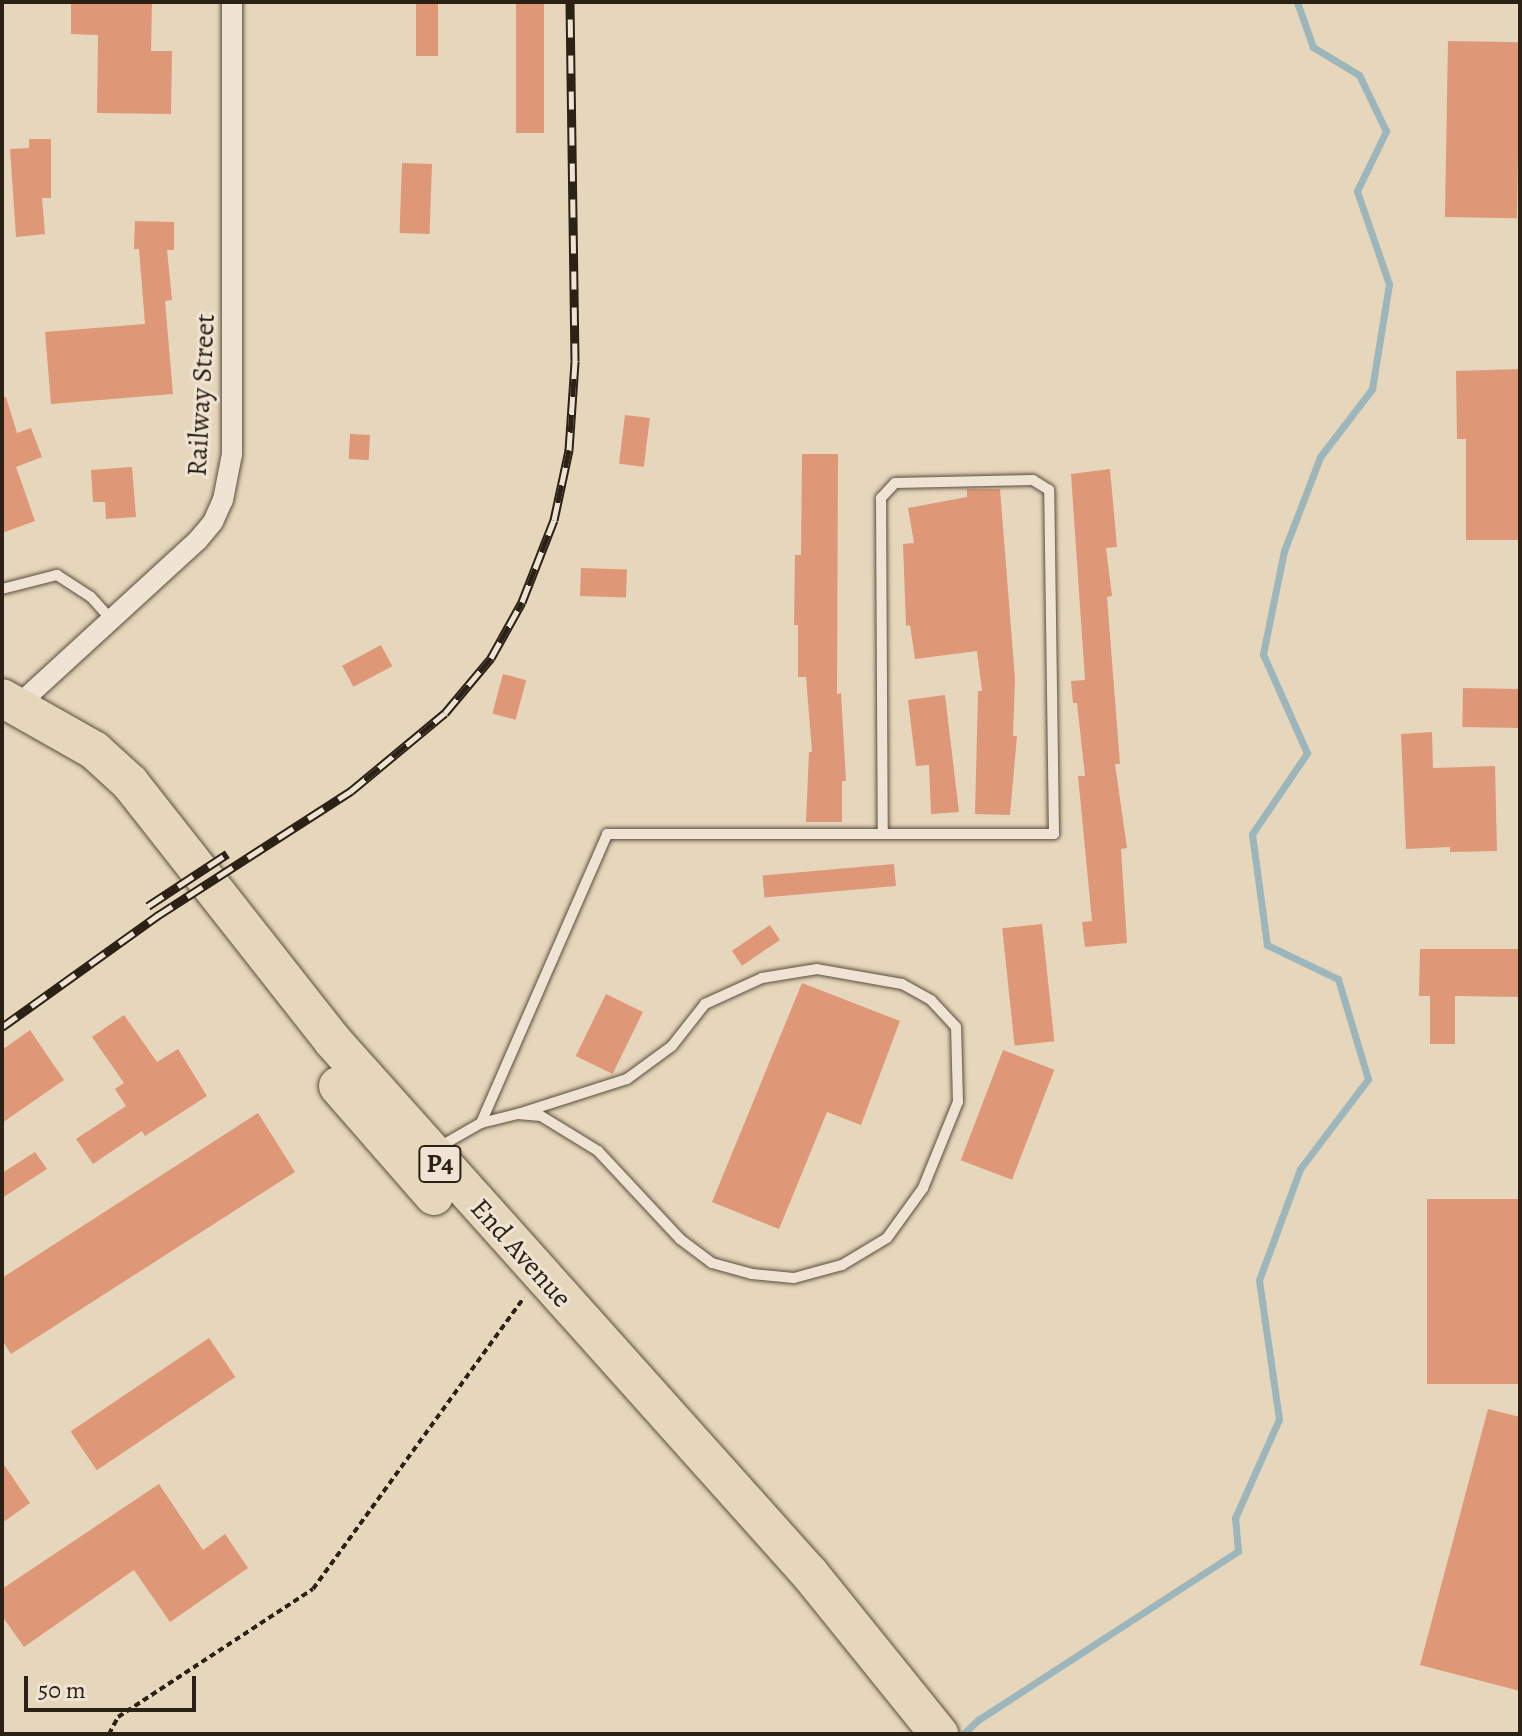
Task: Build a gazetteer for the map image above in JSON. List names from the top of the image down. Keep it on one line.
{"streets":{"highway":["P4","End Avenue"],"street":["Railway Street"]},"crossings":[["Railway Street","End Avenue"]],"scale_bar":"50 m"}
